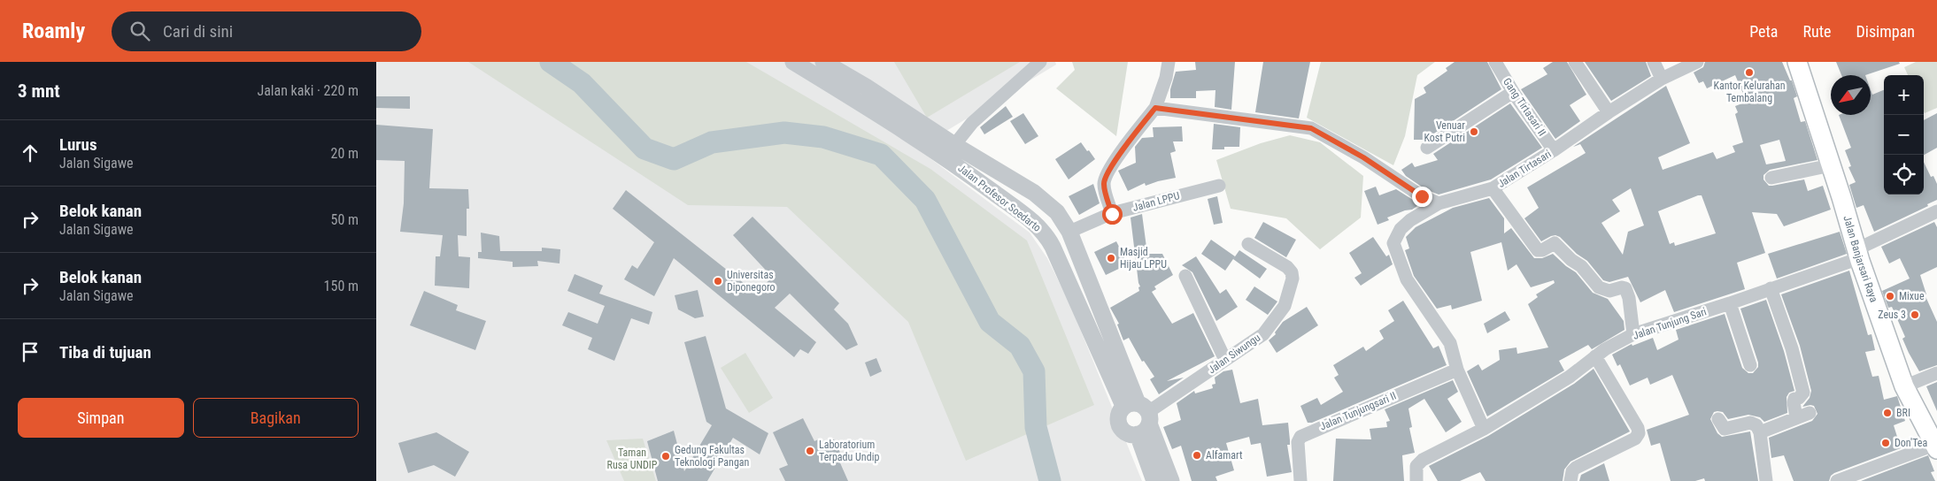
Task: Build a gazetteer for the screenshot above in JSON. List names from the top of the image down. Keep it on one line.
{"streets":{"main road":["Jalan Banjarsari Raya"],"street":["Gang Tirtasari II","Jalan Tirtasari","Jalan Profesor Soedarto","Jalan LPPU","Jalan Tunjung Sari","Jalan Siwungu","Jalan Tunjungsari II"]},"crossings":[["Gang Tirtasari II","Jalan Tirtasari"],["Jalan Tirtasari","Jalan Tunjung Sari"],["Jalan Tirtasari","Jalan Tunjungsari II"],["Jalan Profesor Soedarto","Jalan LPPU"],["Jalan Profesor Soedarto","Jalan Siwungu"],["Jalan Banjarsari Raya","Jalan Tunjung Sari"]],"parks":["Taman Rusa UNDIP"],"places":["Kantor Kelurahan Tembalang","Venuar Kost Putri","Masjid Hijau LPPU","Universitas Diponegoro","Mixue","Zeus 3","BRI","Don'Tea","Laboratorium Terpadu Undip","Alfamart","Gedung Fakultas Teknologi Pangan"],"north":"bottom left","page":{"header":"Roamly","search":"Cari di sini","nav":["Peta","Rute","Disimpan"],"heading":["3 mnt","Jalan kaki · 220 m"],"map_buttons":["+","−"],"list":[["Lurus","Jalan Sigawe","20 m"],["Belok kanan","Jalan Sigawe","50 m"],["Belok kanan","Jalan Sigawe","150 m"],"Tiba di tujuan"],"buttons":["Simpan","Bagikan"]}}
